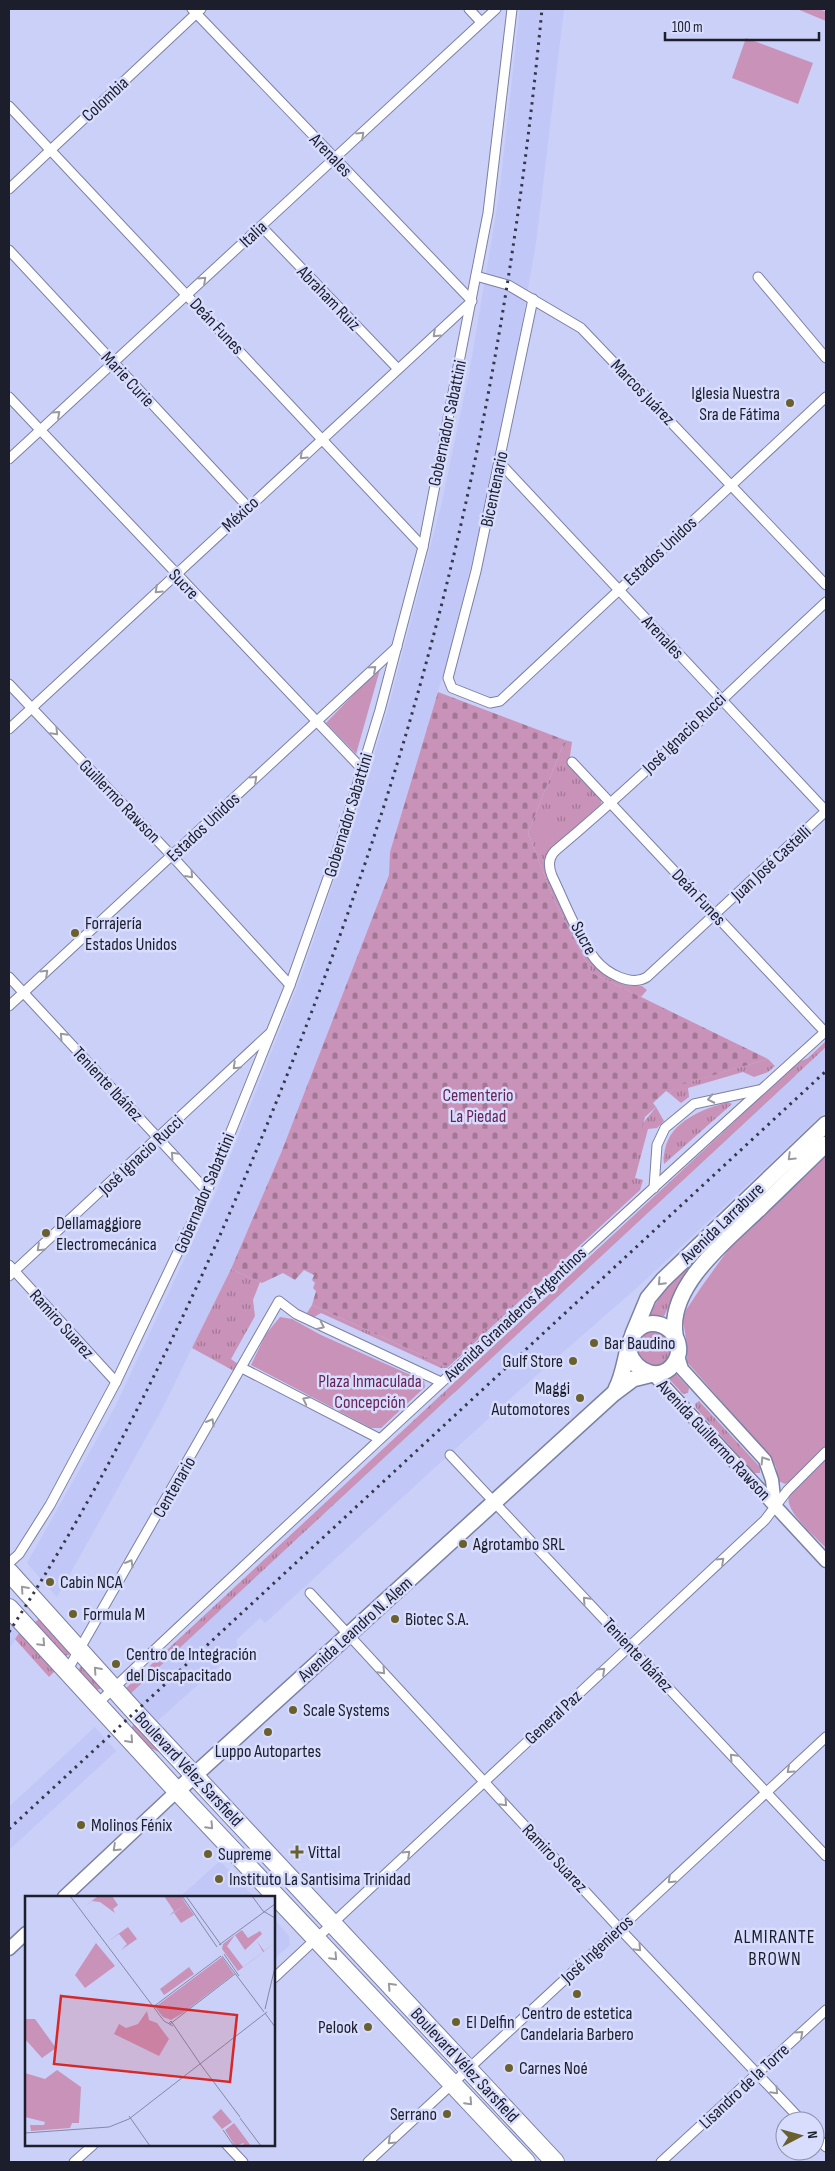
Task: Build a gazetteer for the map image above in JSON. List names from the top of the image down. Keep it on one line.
{"streets":{"highway":["Boulevard Vélez Sarsfield"],"main road":["Avenida Larrabure","Avenida Guillermo Rawson","Avenida Leandro N. Alem"],"street":["Colombia","Arenales","Italia","Abraham Ruiz","Deán Funes","Marie Curie","Marcos Juárez","Gobernador Sabattini","Bicentenario","México","Estados Unidos","Sucre","José Ignacio Rucci","Guillermo Rawson","Juan José Castelli","Teniente Ibáñez","Avenida Granaderos Argentinos","Ramiro Suarez","Centenario","General Paz","José Ingenieros","Lisandro de la Torre"]},"crossings":[["Colombia","Arenales"],["Colombia","Deán Funes"],["Arenales","Italia"],["Arenales","Gobernador Sabattini"],["Arenales","Bicentenario"],["Arenales","México"],["Arenales","Estados Unidos"],["Arenales","José Ignacio Rucci"],["Arenales","Juan José Castelli"],["Italia","Abraham Ruiz"],["Italia","Deán Funes"],["Italia","Marie Curie"],["Italia","Sucre"],["Abraham Ruiz","México"],["Deán Funes","Gobernador Sabattini"],["Deán Funes","México"],["Deán Funes","José Ignacio Rucci"],["Deán Funes","Juan José Castelli"],["Deán Funes","Avenida Granaderos Argentinos"],["Marie Curie","México"],["Marcos Juárez","Gobernador Sabattini"],["Marcos Juárez","Bicentenario"],["Marcos Juárez","Estados Unidos"],["Gobernador Sabattini","México"],["Gobernador Sabattini","Estados Unidos"],["Gobernador Sabattini","Sucre"],["Gobernador Sabattini","José Ignacio Rucci"],["Gobernador Sabattini","Guillermo Rawson"],["Gobernador Sabattini","Teniente Ibáñez"],["Gobernador Sabattini","Ramiro Suarez"],["Bicentenario","Estados Unidos"],["México","Sucre"],["México","Guillermo Rawson"],["Estados Unidos","Sucre"],["Estados Unidos","Guillermo Rawson"],["Estados Unidos","Teniente Ibáñez"],["Sucre","José Ignacio Rucci"],["Sucre","Juan José Castelli"],["José Ignacio Rucci","Teniente Ibáñez"],["José Ignacio Rucci","Ramiro Suarez"],["Teniente Ibáñez","Avenida Leandro N. Alem"],["Teniente Ibáñez","General Paz"],["Teniente Ibáñez","José Ingenieros"],["Avenida Larrabure","Avenida Guillermo Rawson"],["Avenida Larrabure","Avenida Leandro N. Alem"],["Avenida Granaderos Argentinos","Centenario"],["Avenida Granaderos Argentinos","Boulevard Vélez Sarsfield"],["Ramiro Suarez","Avenida Leandro N. Alem"],["Ramiro Suarez","General Paz"],["Ramiro Suarez","José Ingenieros"],["Ramiro Suarez","Lisandro de la Torre"],["Avenida Guillermo Rawson","Avenida Leandro N. Alem"],["Avenida Guillermo Rawson","General Paz"],["Centenario","Boulevard Vélez Sarsfield"],["Avenida Leandro N. Alem","Boulevard Vélez Sarsfield"],["General Paz","Boulevard Vélez Sarsfield"],["Boulevard Vélez Sarsfield","José Ingenieros"]],"one_way":["Italia","México","Estados Unidos","José Ignacio Rucci","Guillermo Rawson","Teniente Ibáñez","Ramiro Suarez","General Paz","José Ingenieros","Lisandro de la Torre"],"districts":["ALMIRANTE BROWN"],"parks":["Cementerio La Piedad","Plaza Inmaculada Concepción"],"places":{"other":["Iglesia Nuestra Sra de Fátima","Forrajería Estados Unidos","Dellamaggiore Electromecánica","Bar Baudino","Gulf Store","Maggi Automotores","Agrotambo SRL","Cabin NCA","Formula M","Biotec S.A.","Centro de Integración del Discapacitado","Scale Systems","Luppo Autopartes","Molinos Fénix","Supreme","Instituto La Santisima Trinidad","Centro de estetica Candelaria Barbero","El Delfin","Pelook","Carnes Noé","Serrano"],"health":["Vittal"]},"scale_bar":"100 m","north":"right"}
